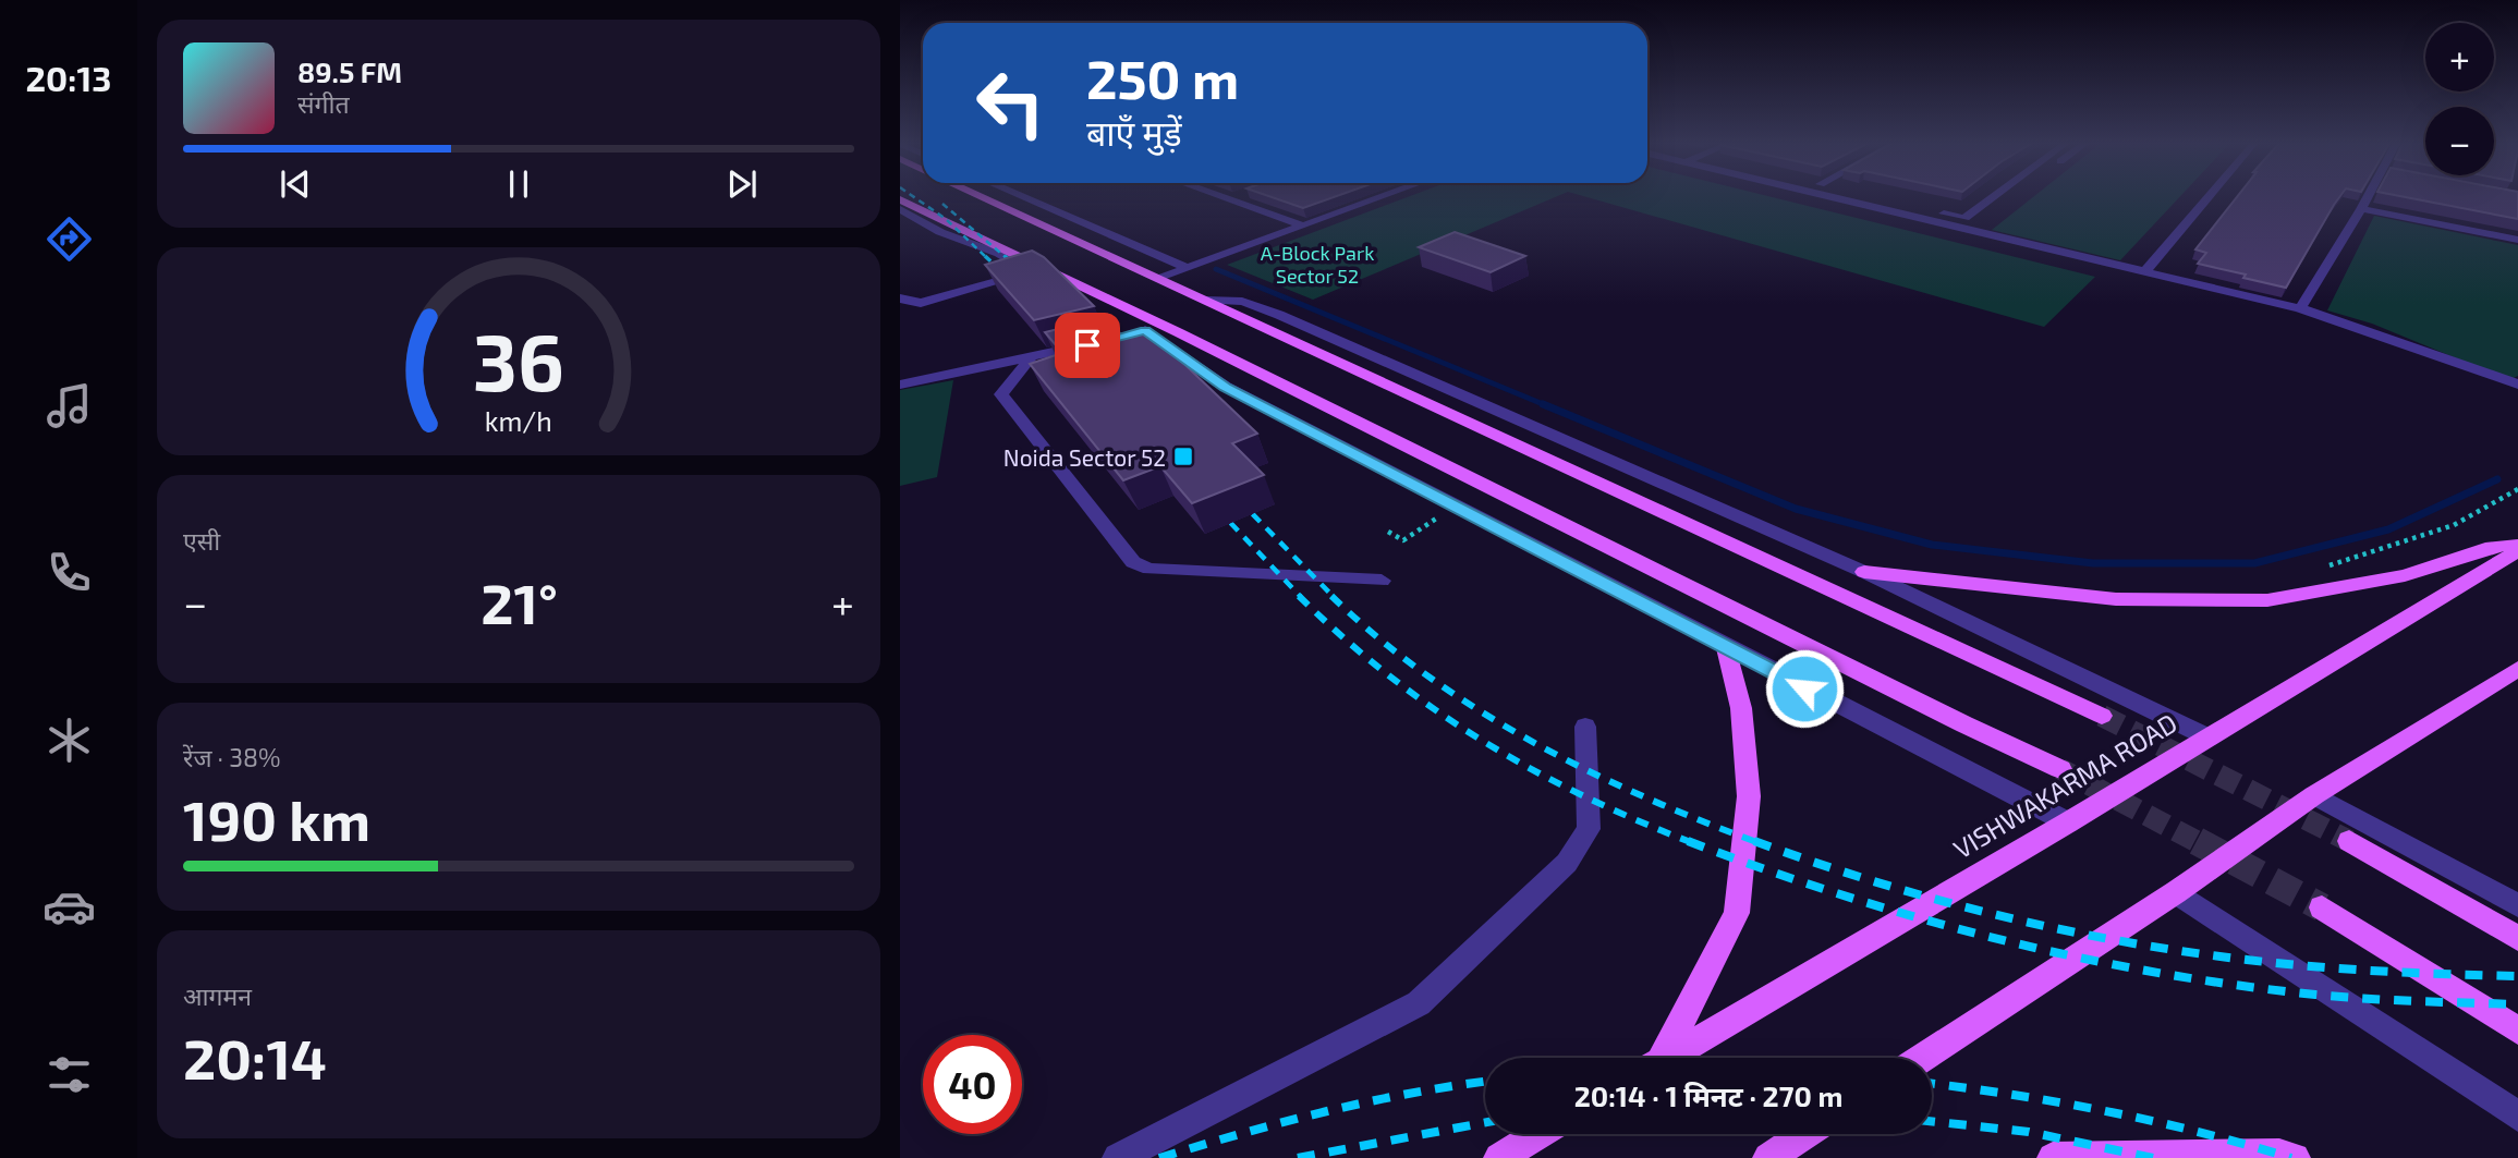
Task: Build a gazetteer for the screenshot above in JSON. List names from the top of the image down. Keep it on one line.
{"streets":{"main road":["VISHWAKARMA ROAD"]},"parks":["A-Block Park Sector 52"],"places":{"transit":["Noida Sector 52"]},"page":{"tabs":"20:13","map_buttons":["+","−"],"turn":["250 m","बाएँ मुड़ें"],"song":["89.5 FM","संगीत"],"tile":["एसी",["रेंज · 38%","190 km"],["आगमन","20:14"]],"heat":["−","21°","+"],"limit":"40","trip":"20:14 · 1 मिनट · 270 m","gauge":["36","km/h"]}}
